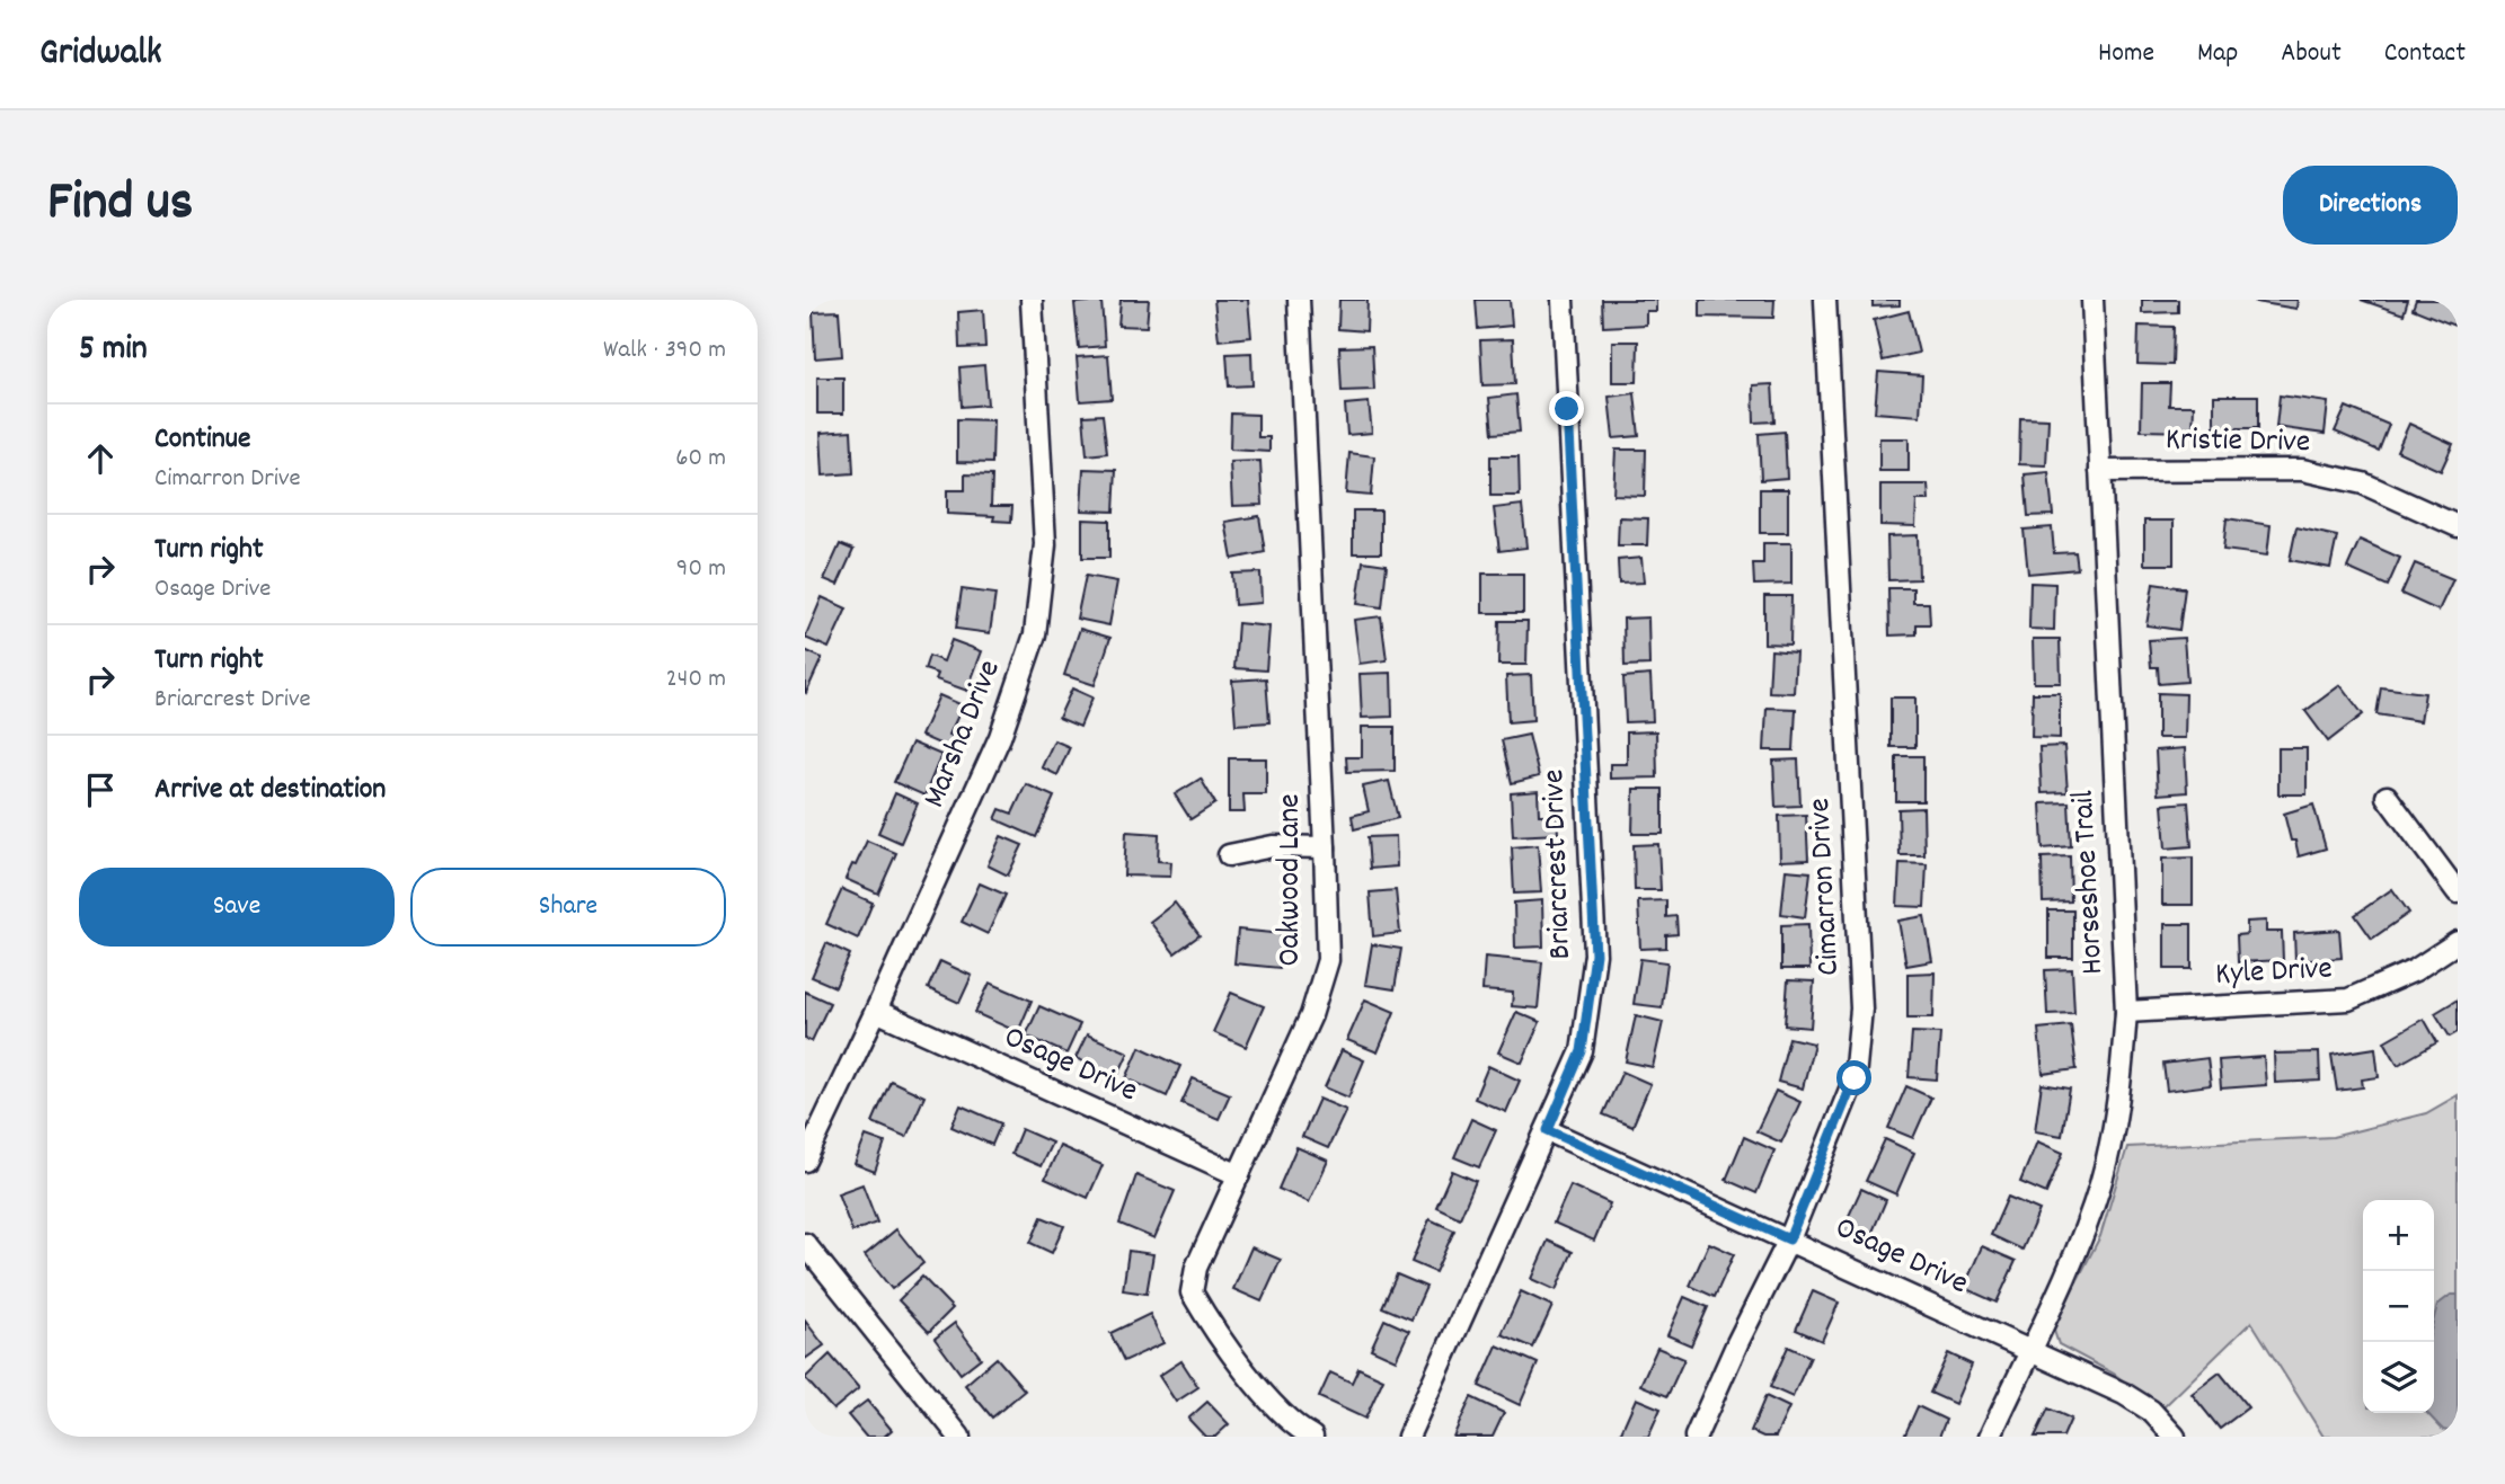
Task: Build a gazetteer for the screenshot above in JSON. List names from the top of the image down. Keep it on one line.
{"streets":{"street":["Kristie Drive","Marsha Drive","Briarcrest Drive","Oakwood Lane","Horseshoe Trail","Cimarron Drive","Kyle Drive","Osage Drive"]},"crossings":[["Kristie Drive","Horseshoe Trail"],["Marsha Drive","Osage Drive"],["Briarcrest Drive","Osage Drive"],["Oakwood Lane","Osage Drive"],["Horseshoe Trail","Kyle Drive"],["Horseshoe Trail","Osage Drive"],["Cimarron Drive","Osage Drive"]],"page":{"header":"Gridwalk","nav":["Home","Map","About","Contact"],"title":"Find us","buttons":["Directions",["Save","Share"]],"heading":["5 min","Walk · 390 m"],"list":[["Continue","Cimarron Drive","60 m"],["Turn right","Osage Drive","90 m"],["Turn right","Briarcrest Drive","240 m"],"Arrive at destination"],"map_buttons":["+","−"]}}
